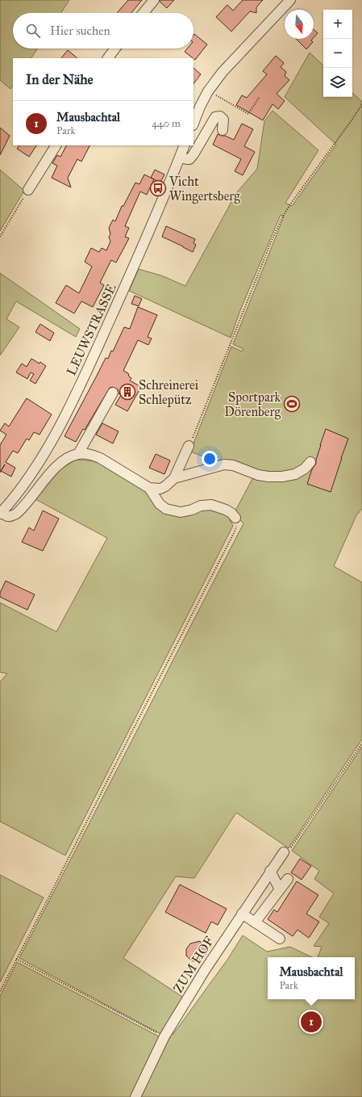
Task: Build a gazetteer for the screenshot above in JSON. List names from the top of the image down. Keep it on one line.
{"streets":{"street":["LEUWSTRASSE","ZUM HOF"]},"places":{"bus stop":["Vicht Wingertsberg"],"building":["Schreinerei Schlepütz"],"sports":["Sportpark Dörenberg"]},"north":"bottom","page":{"map_buttons":["+","−"],"search":"Hier suchen","heading":"In der Nähe","list":[{"mark":"1","name":"Mausbachtal","note":"Park","value":"440 m"}],"popup":["Mausbachtal","Park"],"pins":"1"}}
